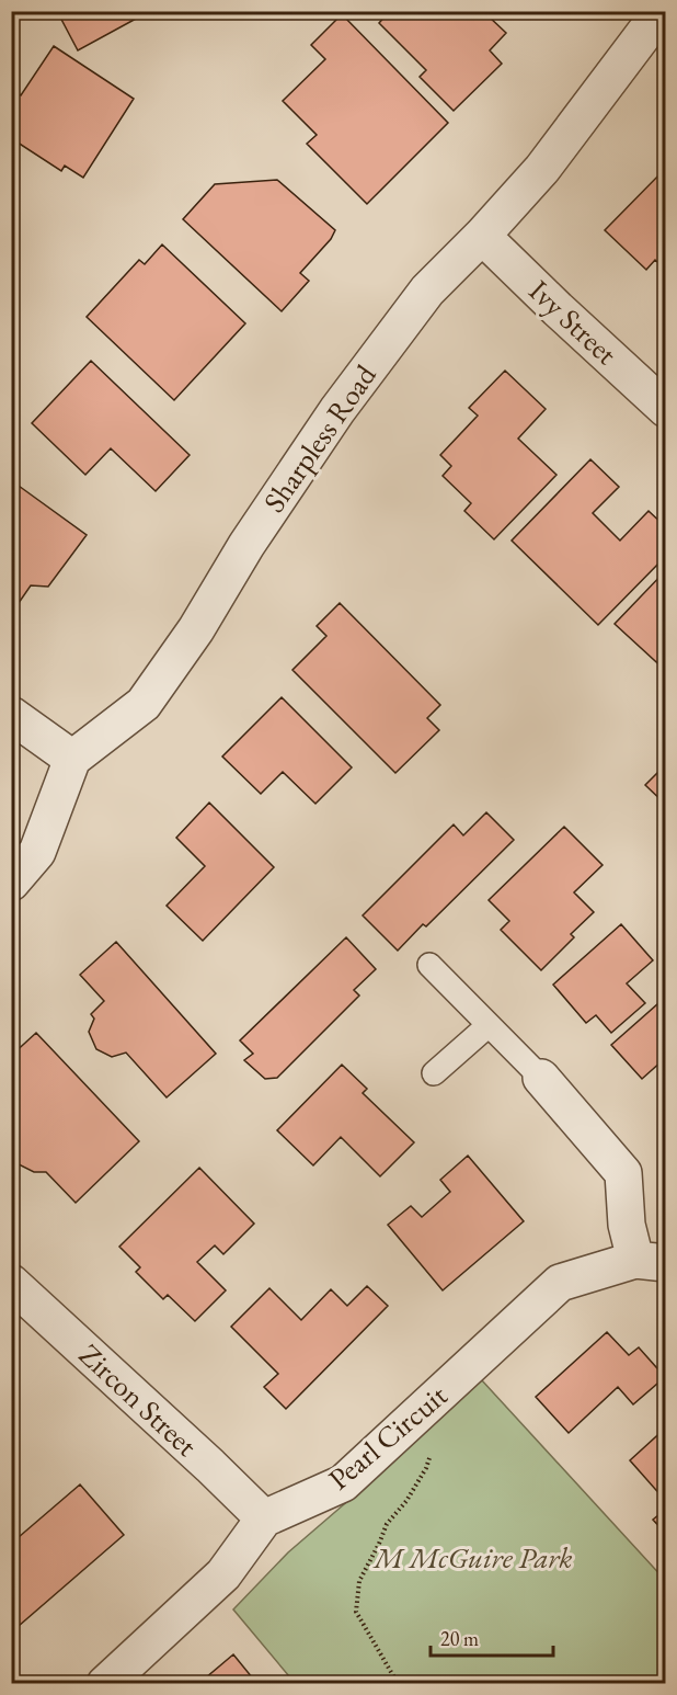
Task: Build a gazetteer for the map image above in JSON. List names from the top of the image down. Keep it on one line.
{"streets":{"street":["Ivy Street","Sharpless Road","Zircon Street","Pearl Circuit"]},"crossings":[["Ivy Street","Sharpless Road"],["Zircon Street","Pearl Circuit"]],"parks":["M McGuire Park"],"scale_bar":"20 m"}
